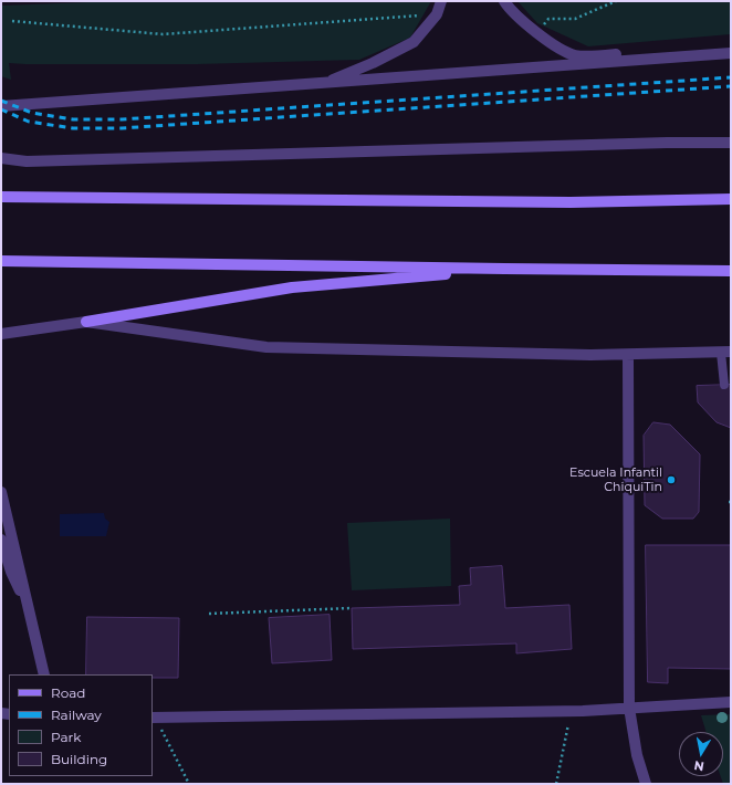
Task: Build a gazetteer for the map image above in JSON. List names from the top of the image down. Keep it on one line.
{"places":["Escuela Infantil ChiquiTin"],"legend":["Road","Railway","Park","Building"],"north":"bottom"}
